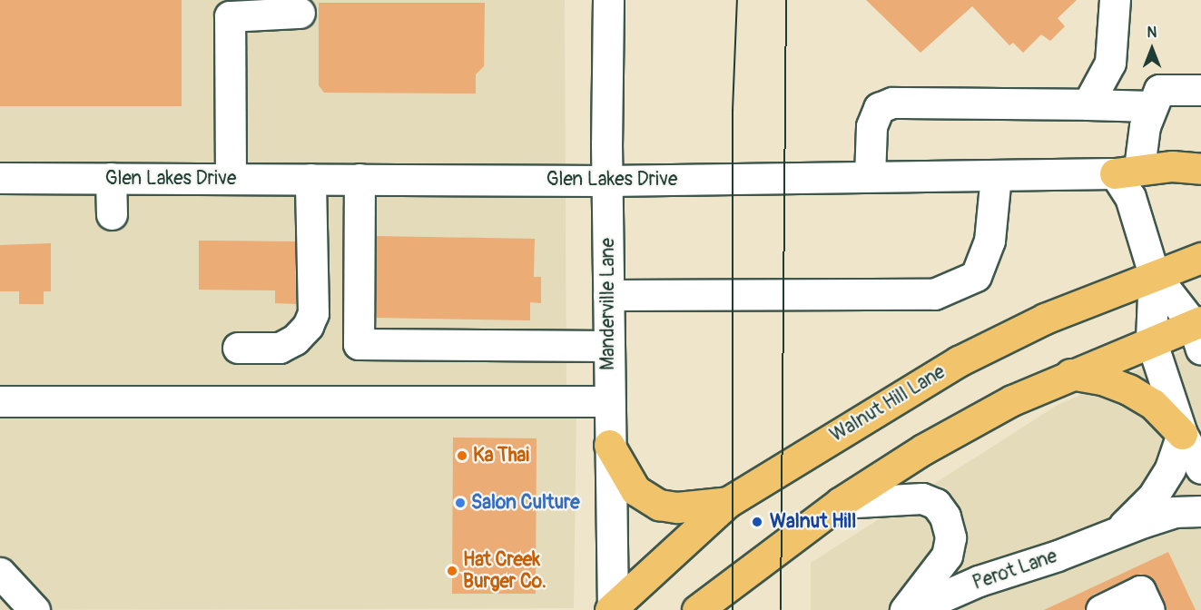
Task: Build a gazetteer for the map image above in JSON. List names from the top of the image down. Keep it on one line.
{"streets":{"main road":["Walnut Hill Lane"],"street":["Glen Lakes Drive","Manderville Lane","Perot Lane"]},"crossings":[["Glen Lakes Drive","Manderville Lane"],["Manderville Lane","Walnut Hill Lane"]],"places":["Ka Thai","Salon Culture","Walnut Hill","Hat Creek Burger Co."],"north":"top"}
